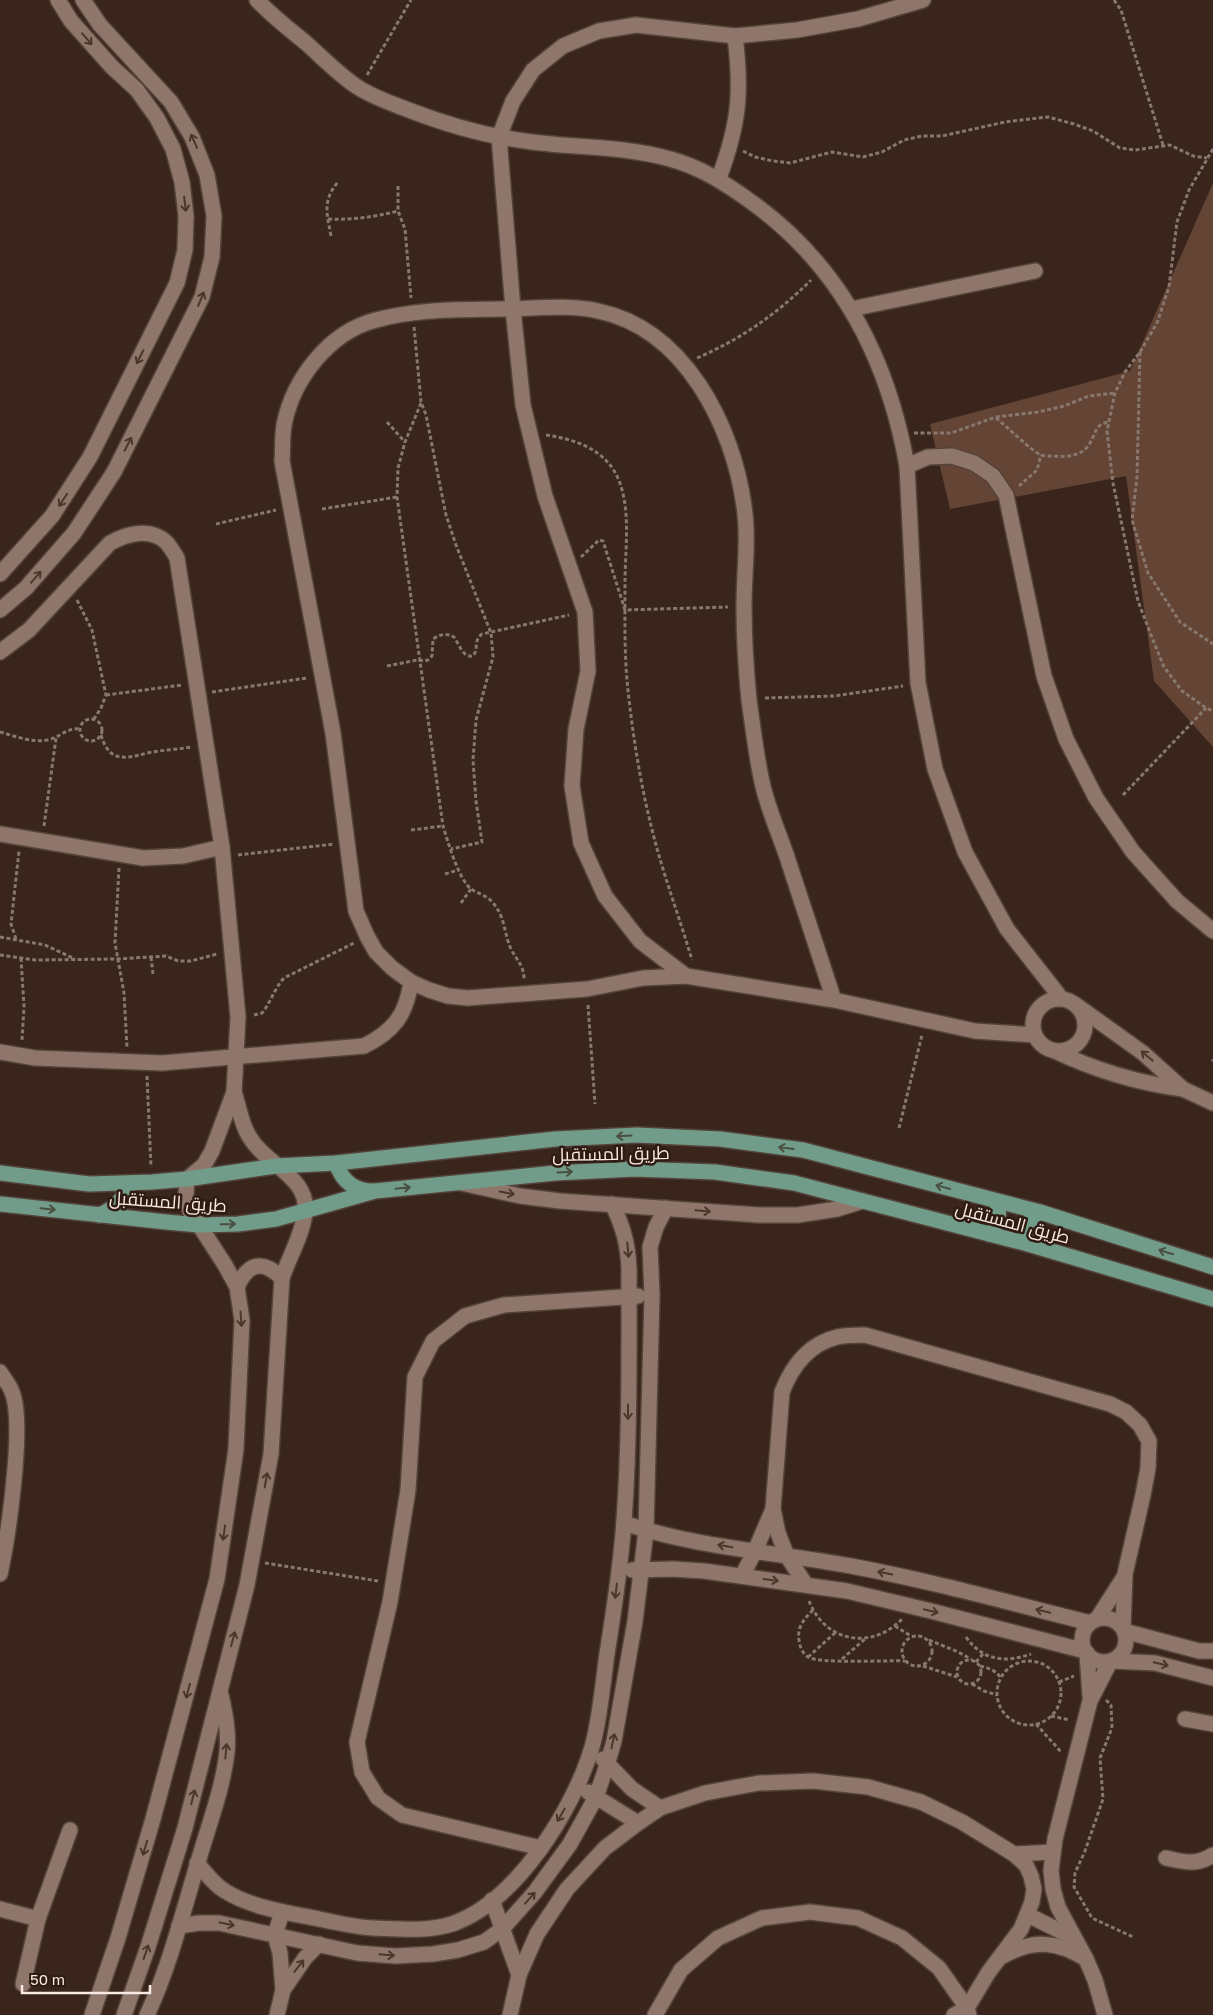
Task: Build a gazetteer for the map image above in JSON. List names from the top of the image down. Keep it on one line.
{"streets":{"main road":["طريق المستقبل"]},"scale_bar":"50 m"}
